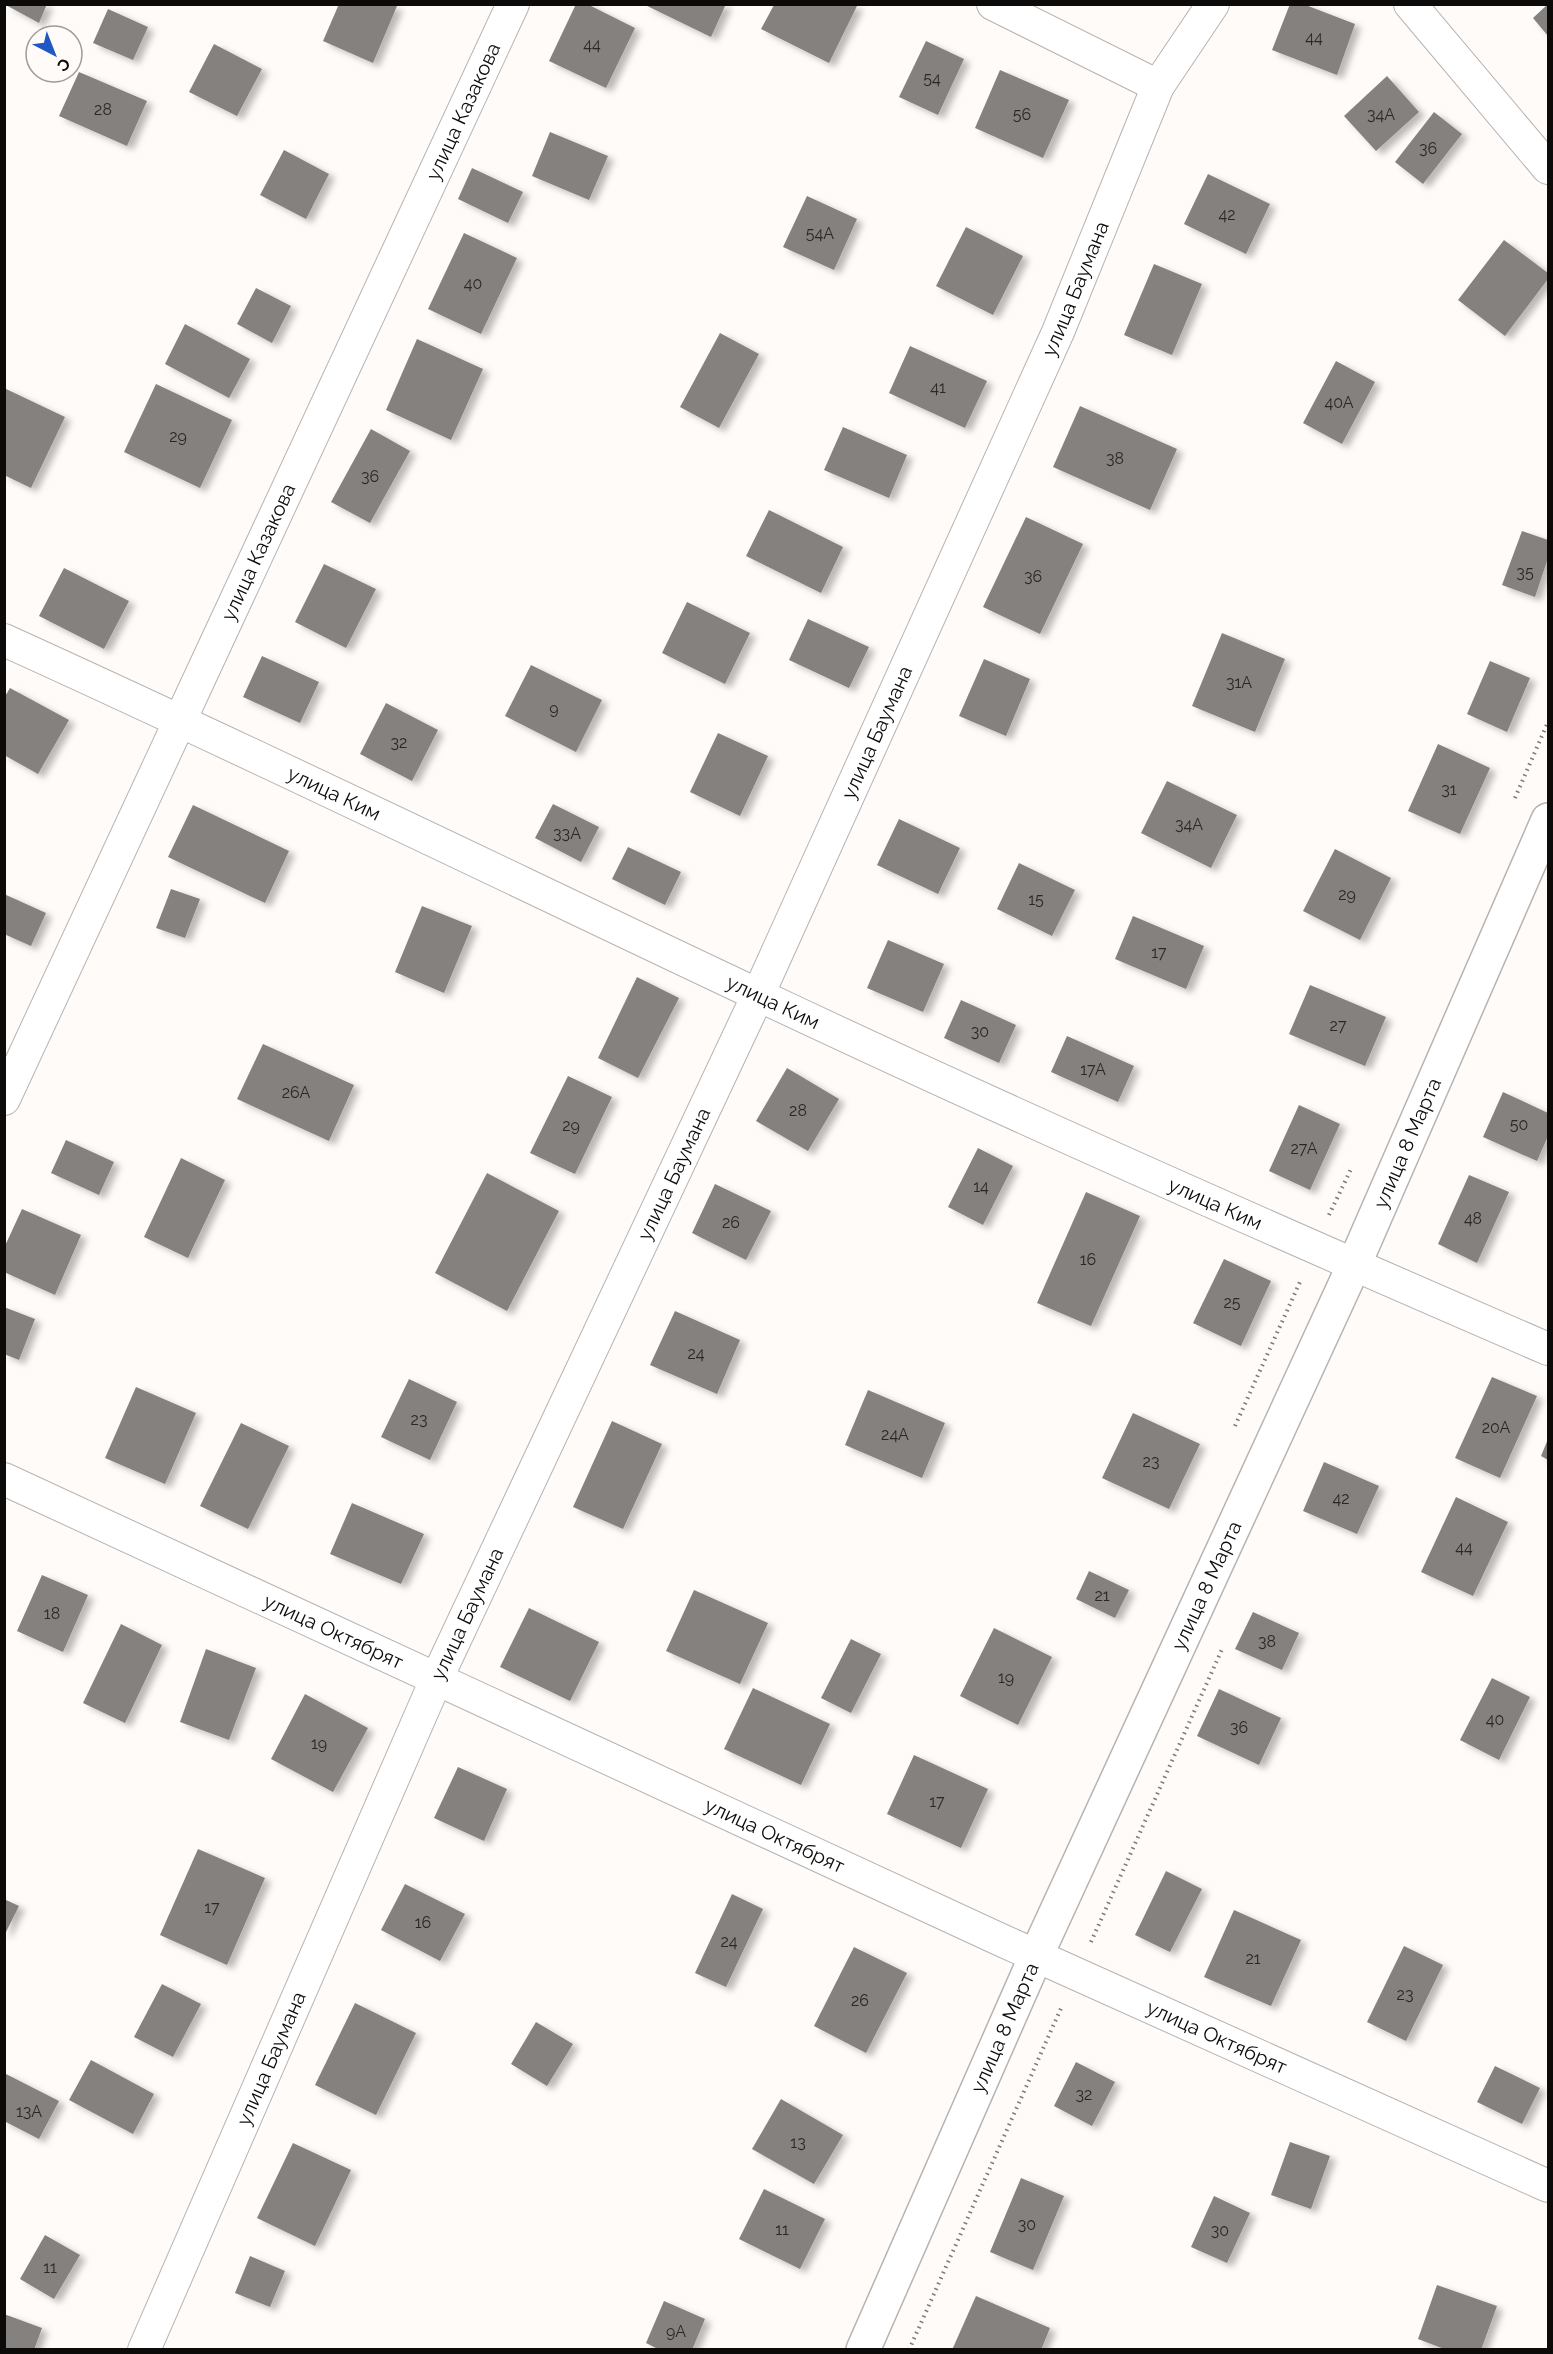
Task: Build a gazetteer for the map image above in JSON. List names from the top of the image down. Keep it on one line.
{"streets":{"main road":["улица 8 Марта"],"street":["улица Казакова","улица Баумана","улица Ким","улица Октябрят"]},"crossings":[["улица Казакова","улица Ким"],["улица Баумана","улица Ким"],["улица Баумана","улица Октябрят"],["улица Ким","улица 8 Марта"],["улица 8 Марта","улица Октябрят"]],"house_numbers":["44","44","54","28","56","34А","36","42","54А","40","41","40А","29","38","36","35","36","31А","9","32","31","34А","33А","29","15","17","27","30","17А","26А","28","50","29","27А","14","48","26","16","25","24","23","20А","24А","23","42","44","21","18","38","19","40","36","19","17","17","16","24","21","23","26","32","13А","13","30","11","30","11","9А"],"north":"bottom right"}
